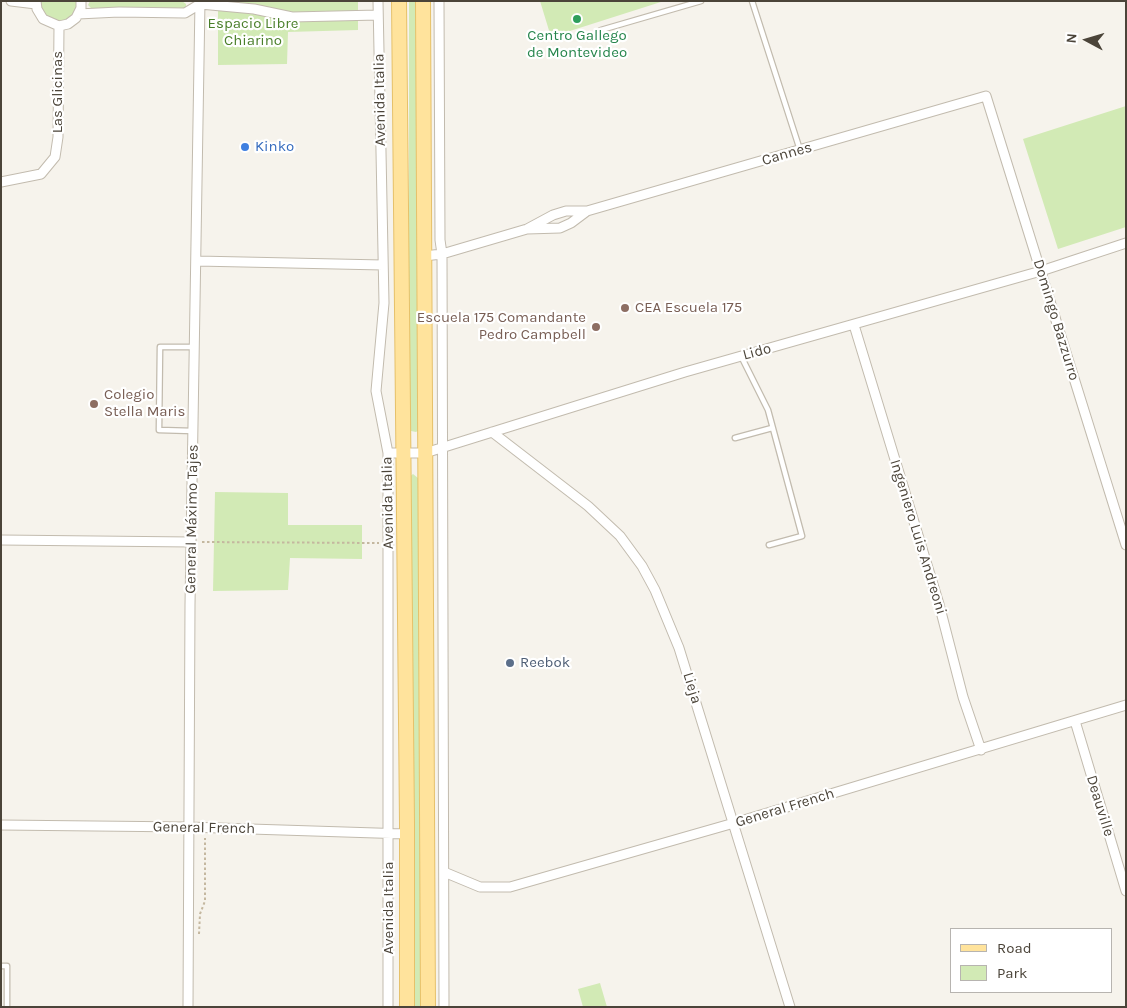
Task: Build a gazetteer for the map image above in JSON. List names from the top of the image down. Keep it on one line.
{"streets":{"main road":["Avenida Italia"],"street":["Las Glicinas","Cannes","Domingo Bazzurro","Lido","General Máximo Tajes","Ingeniero Luis Andreoni","Lieja","Deauville","General French"]},"crossings":[["Avenida Italia","Lido"],["Avenida Italia","General French"],["Cannes","Domingo Bazzurro"],["Domingo Bazzurro","Lido"],["Lido","Ingeniero Luis Andreoni"],["Lido","Lieja"],["General Máximo Tajes","General French"],["Ingeniero Luis Andreoni","General French"],["Lieja","General French"],["Deauville","General French"]],"parks":["Espacio Libre Chiarino"],"places":["Centro Gallego de Montevideo","Kinko","CEA Escuela 175","Escuela 175 Comandante Pedro Campbell","Colegio Stella Maris","Reebok"],"legend":["Road","Park"],"north":"left"}
